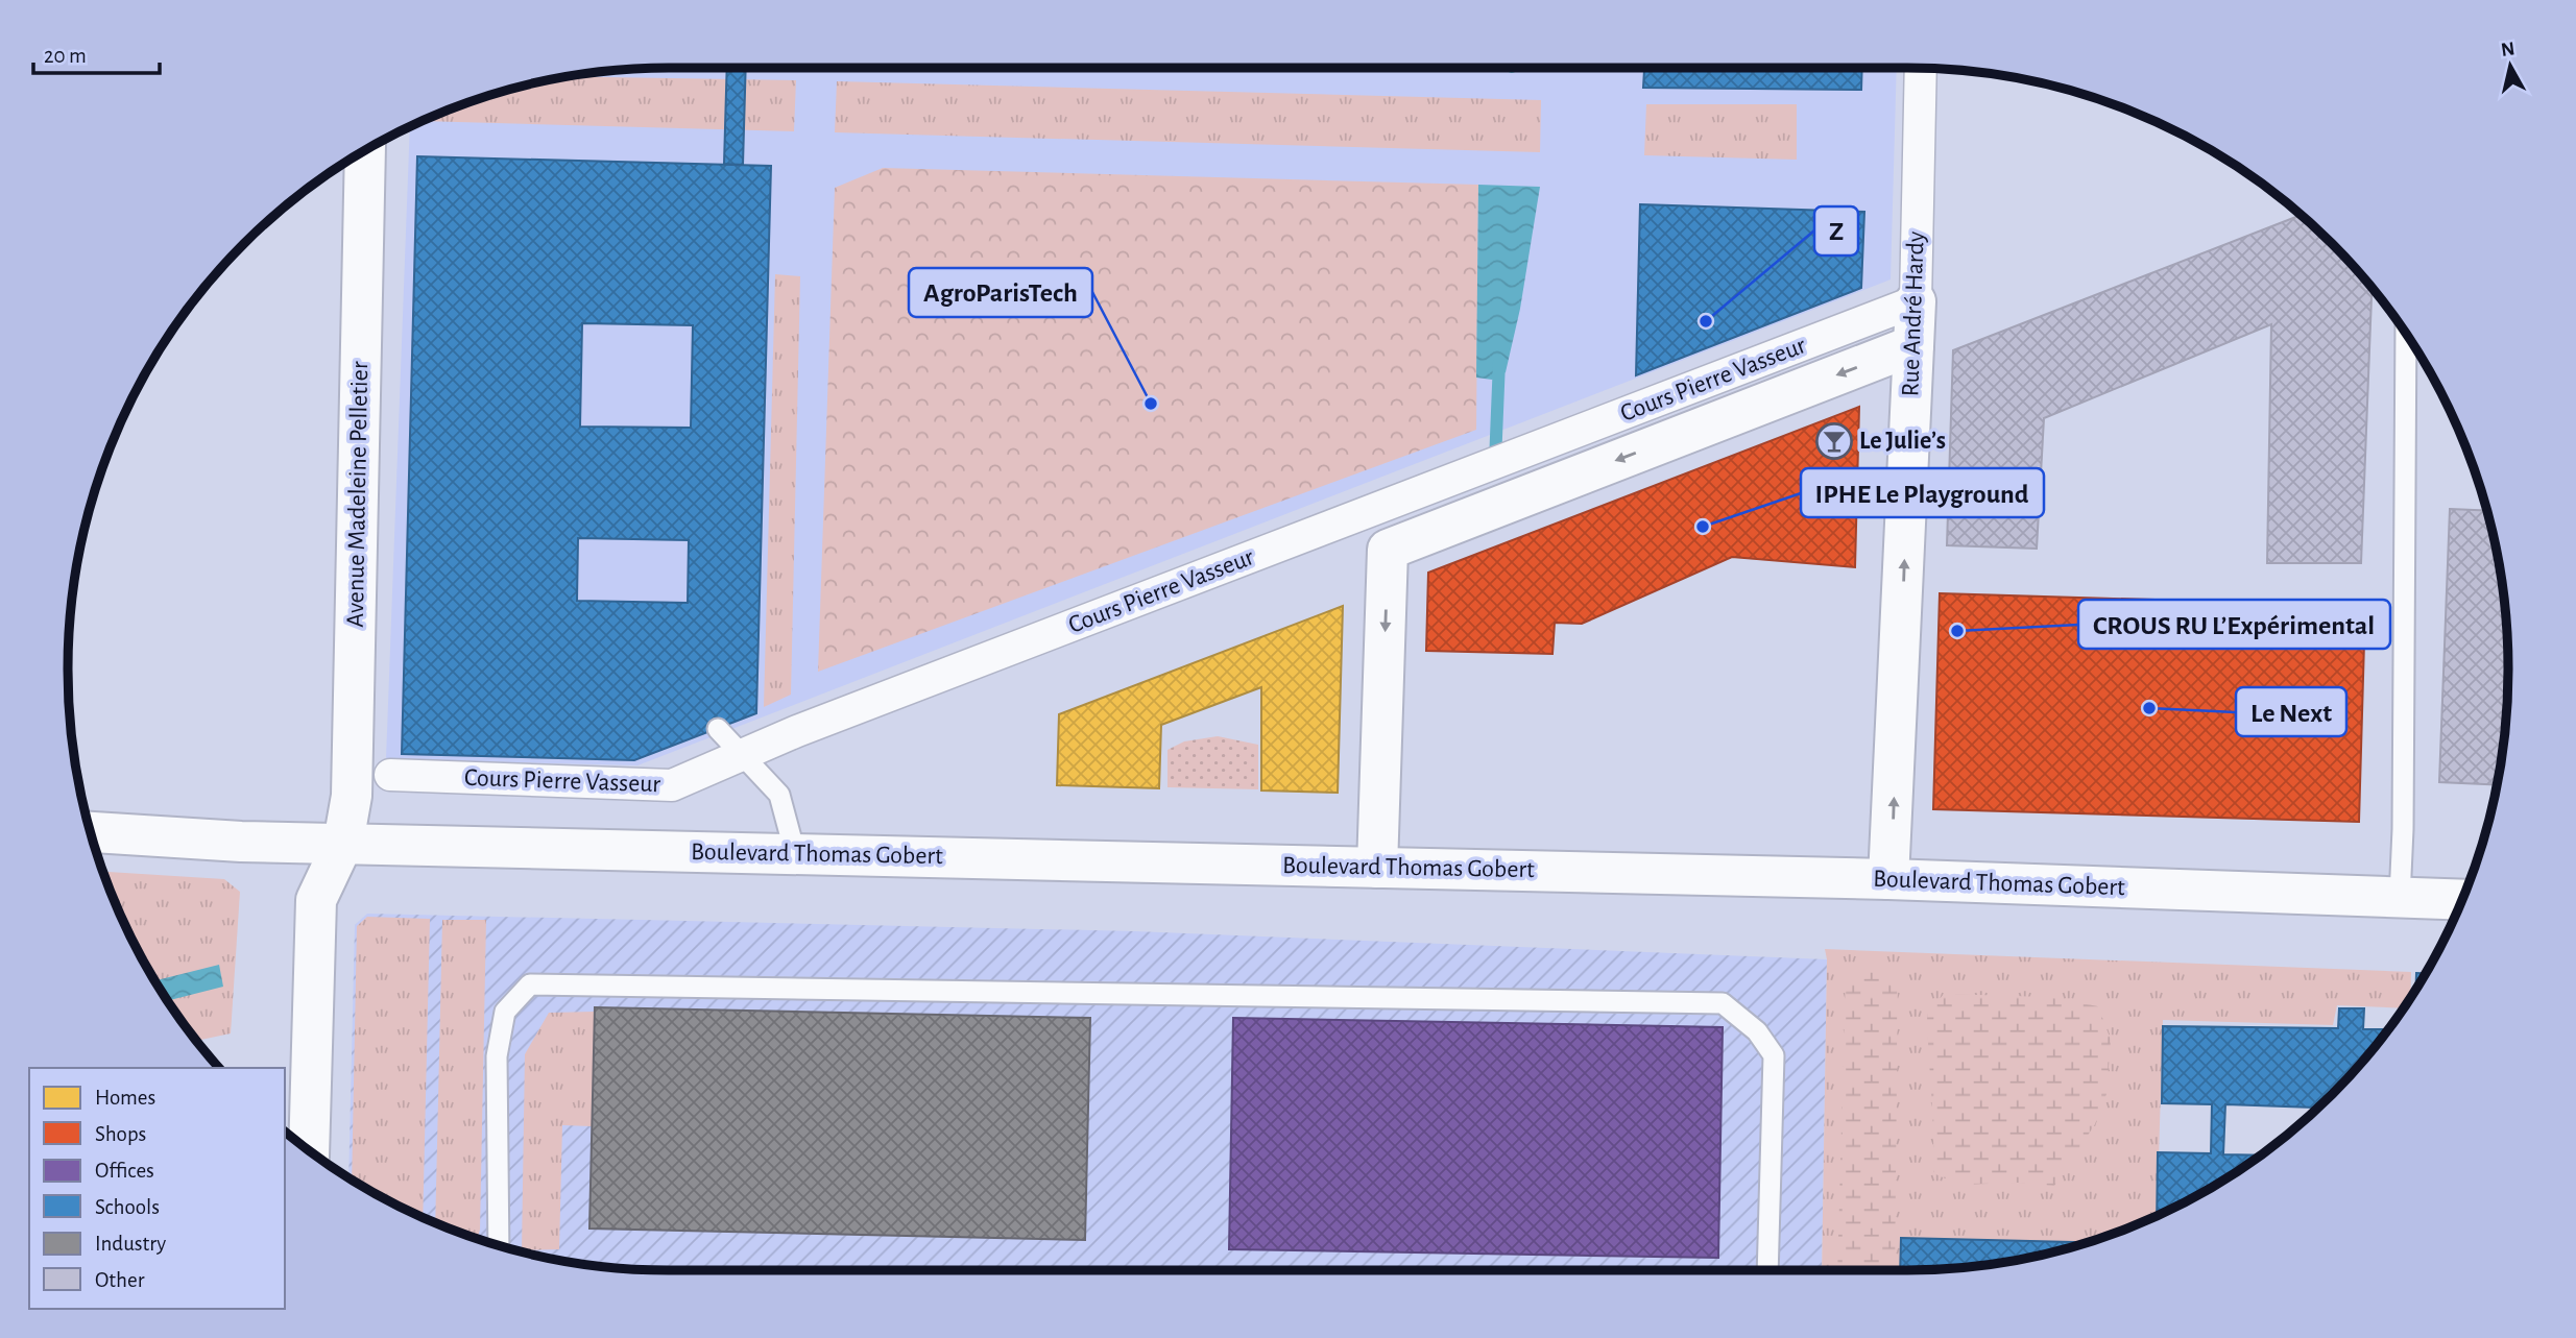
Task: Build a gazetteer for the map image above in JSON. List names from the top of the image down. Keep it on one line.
{"streets":{"street":["Rue André Hardy","Cours Pierre Vasseur","Avenue Madeleine Pelletier","Boulevard Thomas Gobert"]},"crossings":[["Rue André Hardy","Cours Pierre Vasseur"],["Rue André Hardy","Boulevard Thomas Gobert"],["Avenue Madeleine Pelletier","Boulevard Thomas Gobert"]],"one_way":["Rue André Hardy"],"places":{"other":["Z","AgroParisTech","IPHE Le Playground","CROUS RU L’Expérimental","Le Next"],"bar":["Le Julie’s"]},"legend":["Homes","Shops","Offices","Schools","Industry","Other"],"scale_bar":"20 m","north":"top"}
